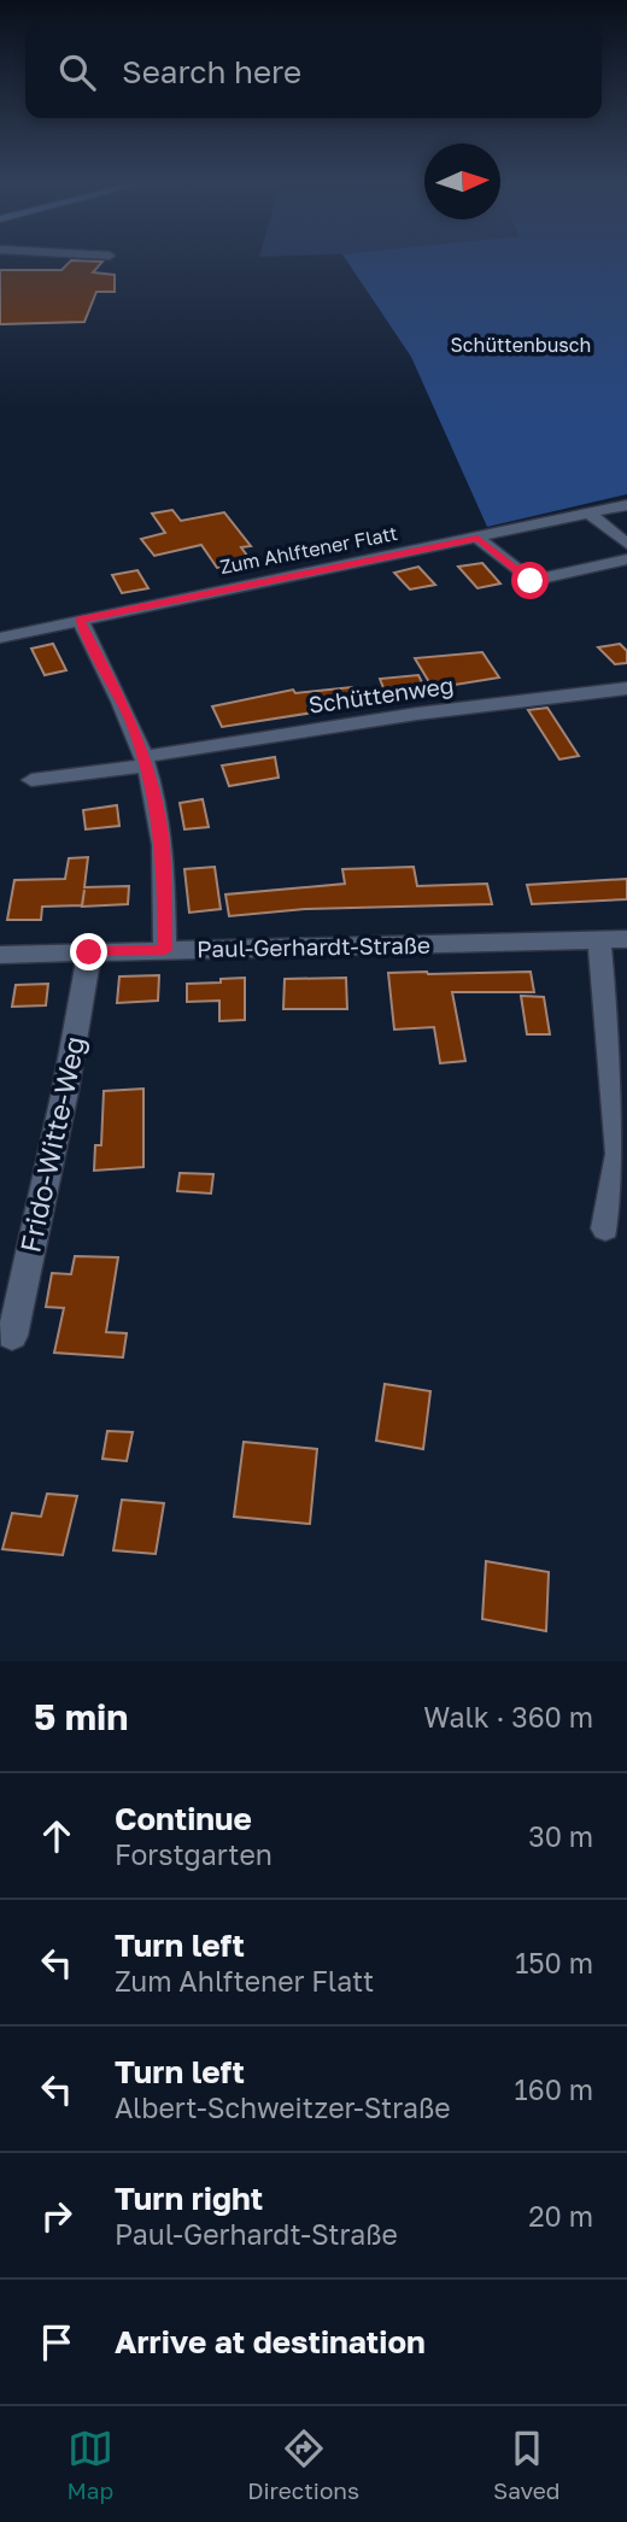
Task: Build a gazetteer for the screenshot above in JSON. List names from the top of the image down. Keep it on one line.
{"streets":{"street":["Zum Ahlftener Flatt","Schüttenweg","Paul-Gerhardt-Straße","Frido-Witte-Weg"]},"crossings":[["Paul-Gerhardt-Straße","Frido-Witte-Weg"]],"parks":["Schüttenbusch"],"north":"right","page":{"search":"Search here","heading":["5 min","Walk · 360 m"],"list":[["Continue","Forstgarten","30 m"],["Turn left","Zum Ahlftener Flatt","150 m"],["Turn left","Albert-Schweitzer-Straße","160 m"],["Turn right","Paul-Gerhardt-Straße","20 m"],"Arrive at destination"],"nav":["Map","Directions","Saved"]}}
